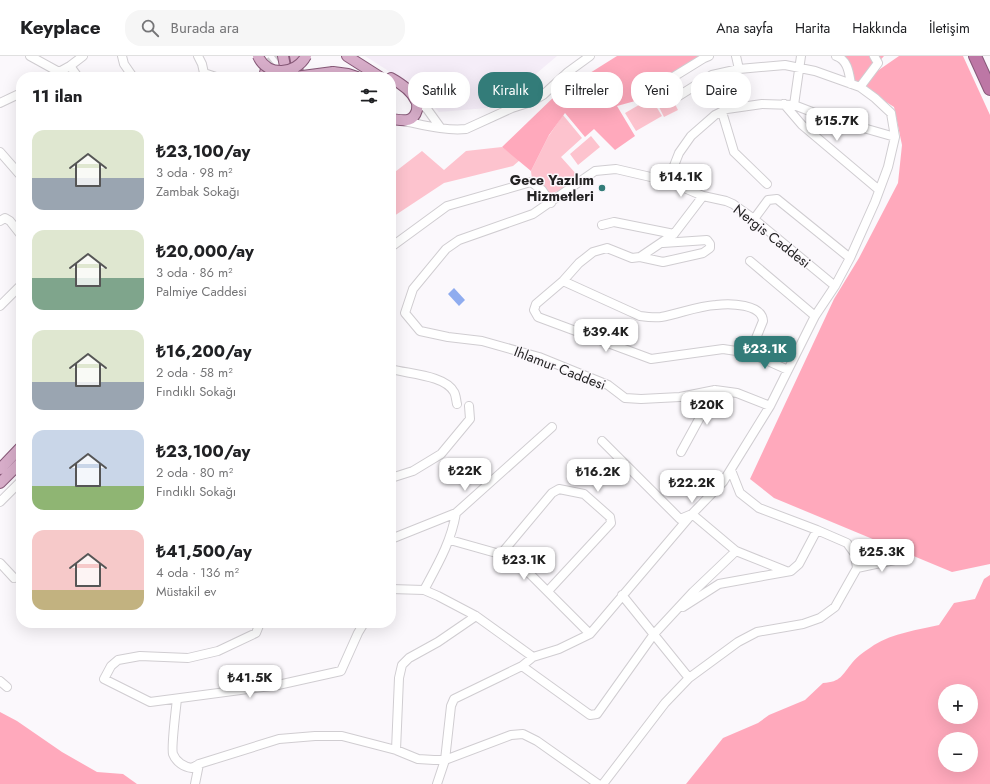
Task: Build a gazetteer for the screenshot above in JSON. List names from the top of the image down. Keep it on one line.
{"streets":{"street":["Nergis Caddesi","Ihlamur Caddesi"]},"crossings":[["Nergis Caddesi","Ihlamur Caddesi"]],"places":["Gece Yazılım Hizmetleri"],"page":{"header":"Keyplace","search":"Burada ara","nav":["Ana sayfa","Harita","Hakkında","İletişim"],"chip":["Satılık","Kiralık","Filtreler","Yeni","Daire"],"heading":"11 ilan","price":["₺15.7K","₺14.1K","₺39.4K","₺23.1K","₺20K","₺22K","₺16.2K","₺22.2K","₺25.3K","₺23.1K","₺41.5K"],"list":[{"name":"₺23,100/ay","note":"3 oda · 98 m² · Zambak Sokağı"},{"name":"₺20,000/ay","note":"3 oda · 86 m² · Palmiye Caddesi"},{"name":"₺16,200/ay","note":"2 oda · 58 m² · Fındıklı Sokağı"},{"name":"₺23,100/ay","note":"2 oda · 80 m² · Fındıklı Sokağı"},{"name":"₺41,500/ay","note":"4 oda · 136 m² · Müstakil ev"}],"map_buttons":["+","−"]}}
